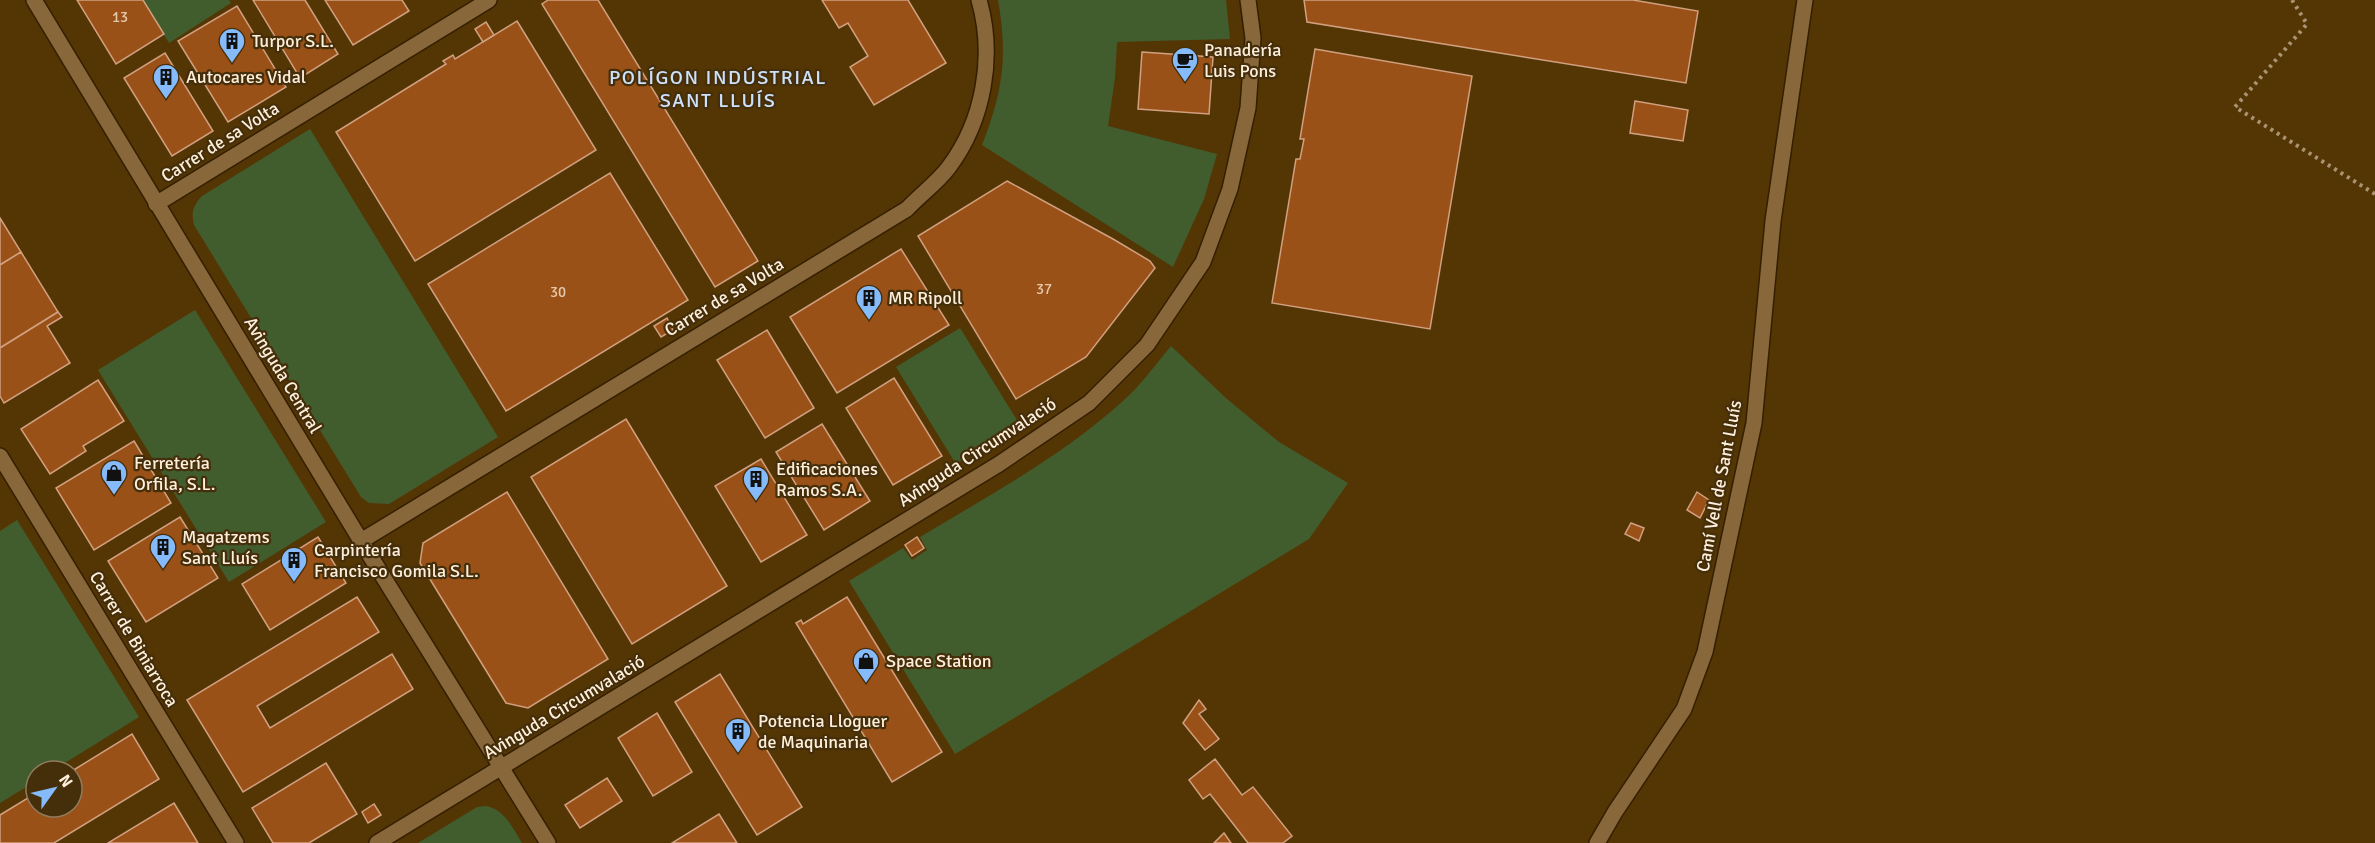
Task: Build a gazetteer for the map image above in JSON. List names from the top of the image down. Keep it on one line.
{"streets":{"street":["Carrer de sa Volta","Avinguda Central","Avinguda Circumvalació","Camí Vell de Sant Lluís","Carrer de Biniarroca"]},"crossings":[["Carrer de sa Volta","Avinguda Central"],["Avinguda Central","Avinguda Circumvalació"]],"districts":["POLÍGON INDÚSTRIAL SANT LLUÍS"],"places":{"building":["Turpor S.L.","Autocares Vidal","MR Ripoll","Edificaciones Ramos S.A.","Magatzems Sant Lluís","Carpintería Francisco Gomila S.L.","Potencia Lloguer de Maquinaria"],"cafe":["Panadería Luis Pons"],"shop":["Ferretería Orfila, S.L.","Space Station"]},"house_numbers":["13","37","30"],"north":"top right"}
